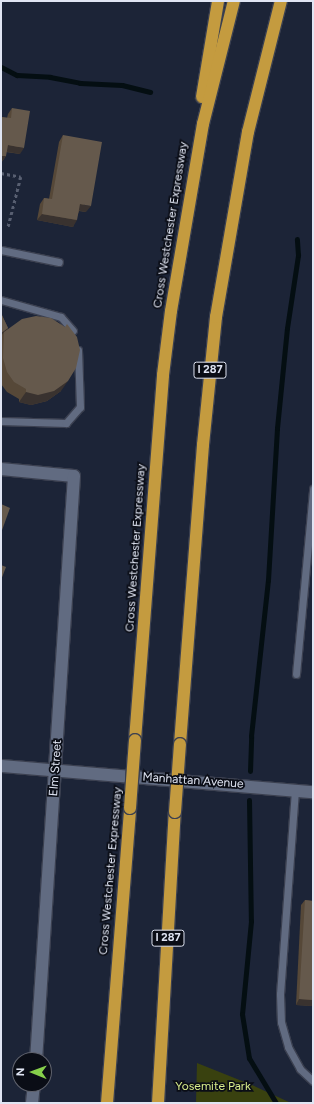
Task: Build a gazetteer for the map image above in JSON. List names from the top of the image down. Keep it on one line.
{"streets":{"highway":["Cross Westchester Expressway","I 287"],"street":["Elm Street","Manhattan Avenue"]},"crossings":[["Elm Street","Manhattan Avenue"]],"parks":["Yosemite Park"],"north":"left"}
